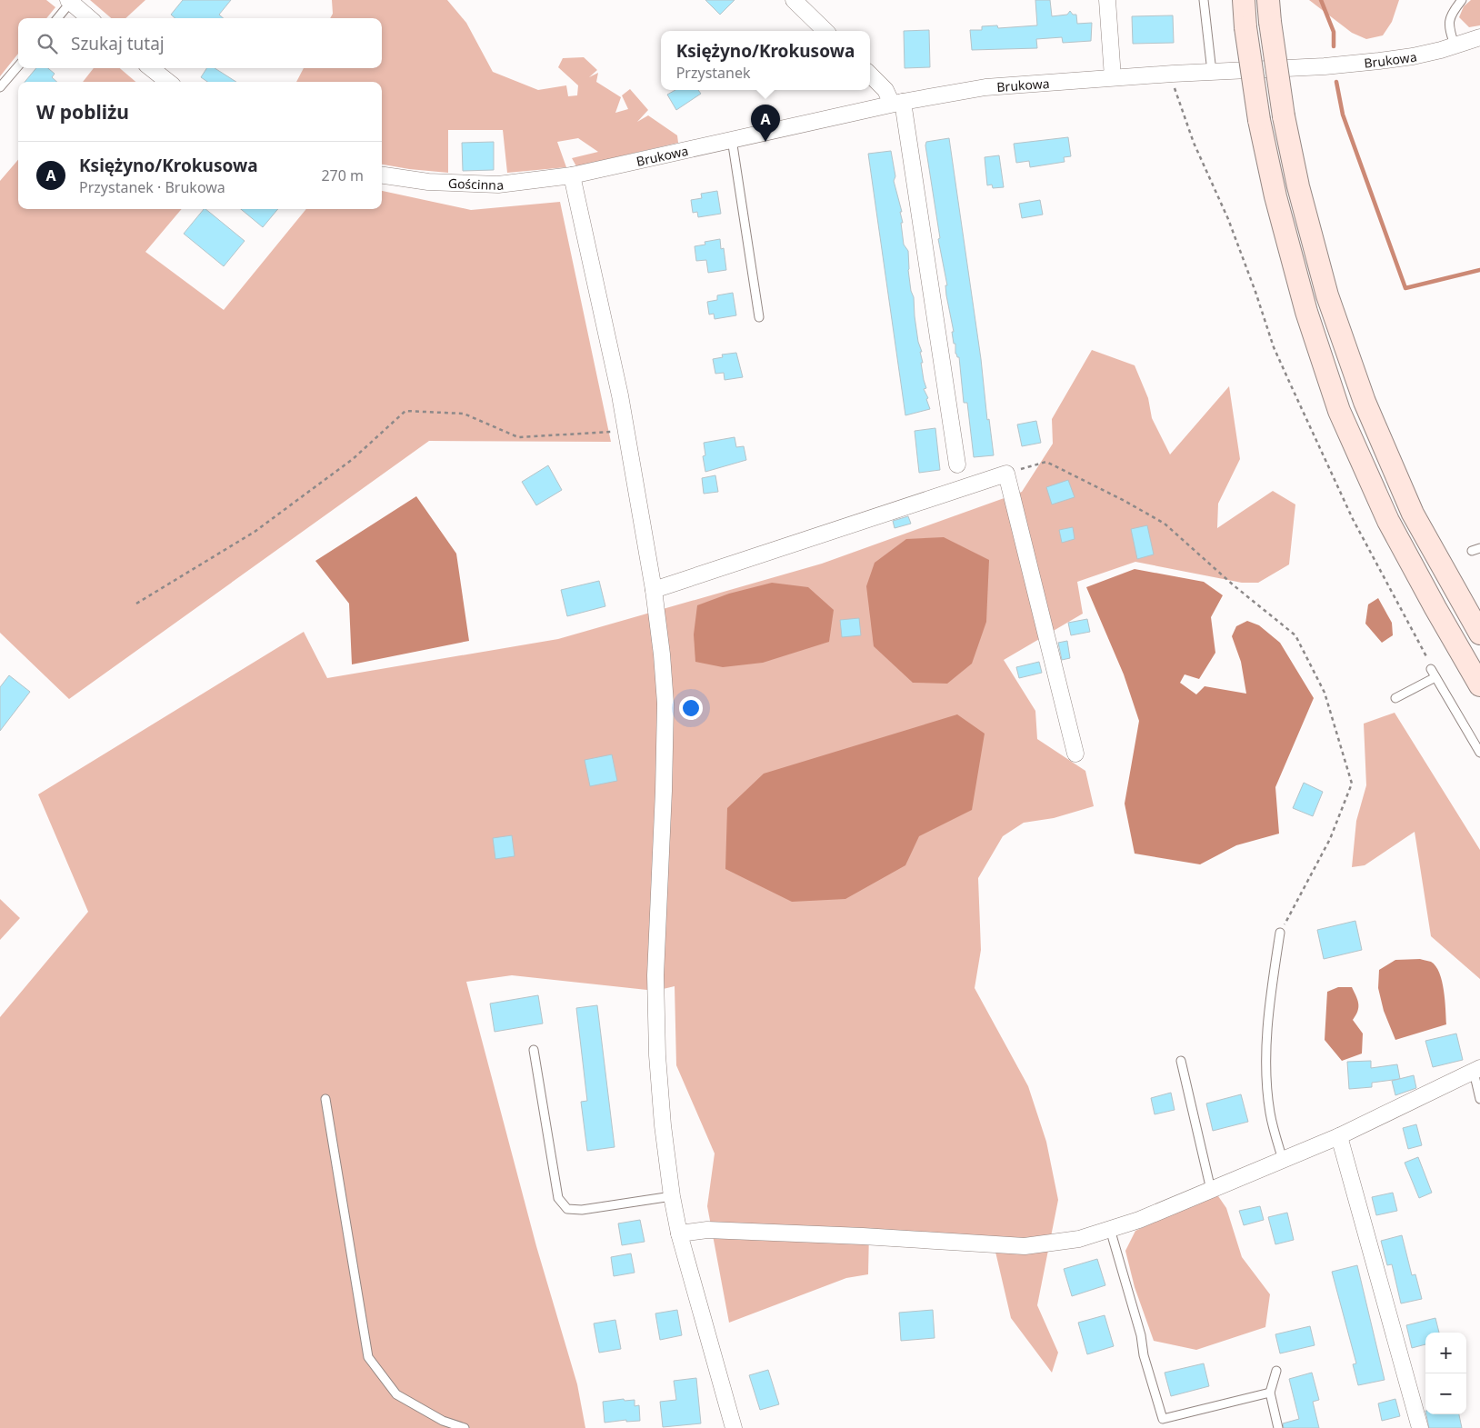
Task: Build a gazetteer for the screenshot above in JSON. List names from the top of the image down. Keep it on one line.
{"streets":{"street":["Brukowa","Gościnna"]},"crossings":[["Brukowa","Gościnna"]],"page":{"search":"Szukaj tutaj","popup":["Księżyno/Krokusowa","Przystanek"],"heading":"W pobliżu","pins":"A","list":[{"mark":"A","name":"Księżyno/Krokusowa","note":"Przystanek · Brukowa","value":"270 m"}],"map_buttons":["+","−"]}}
